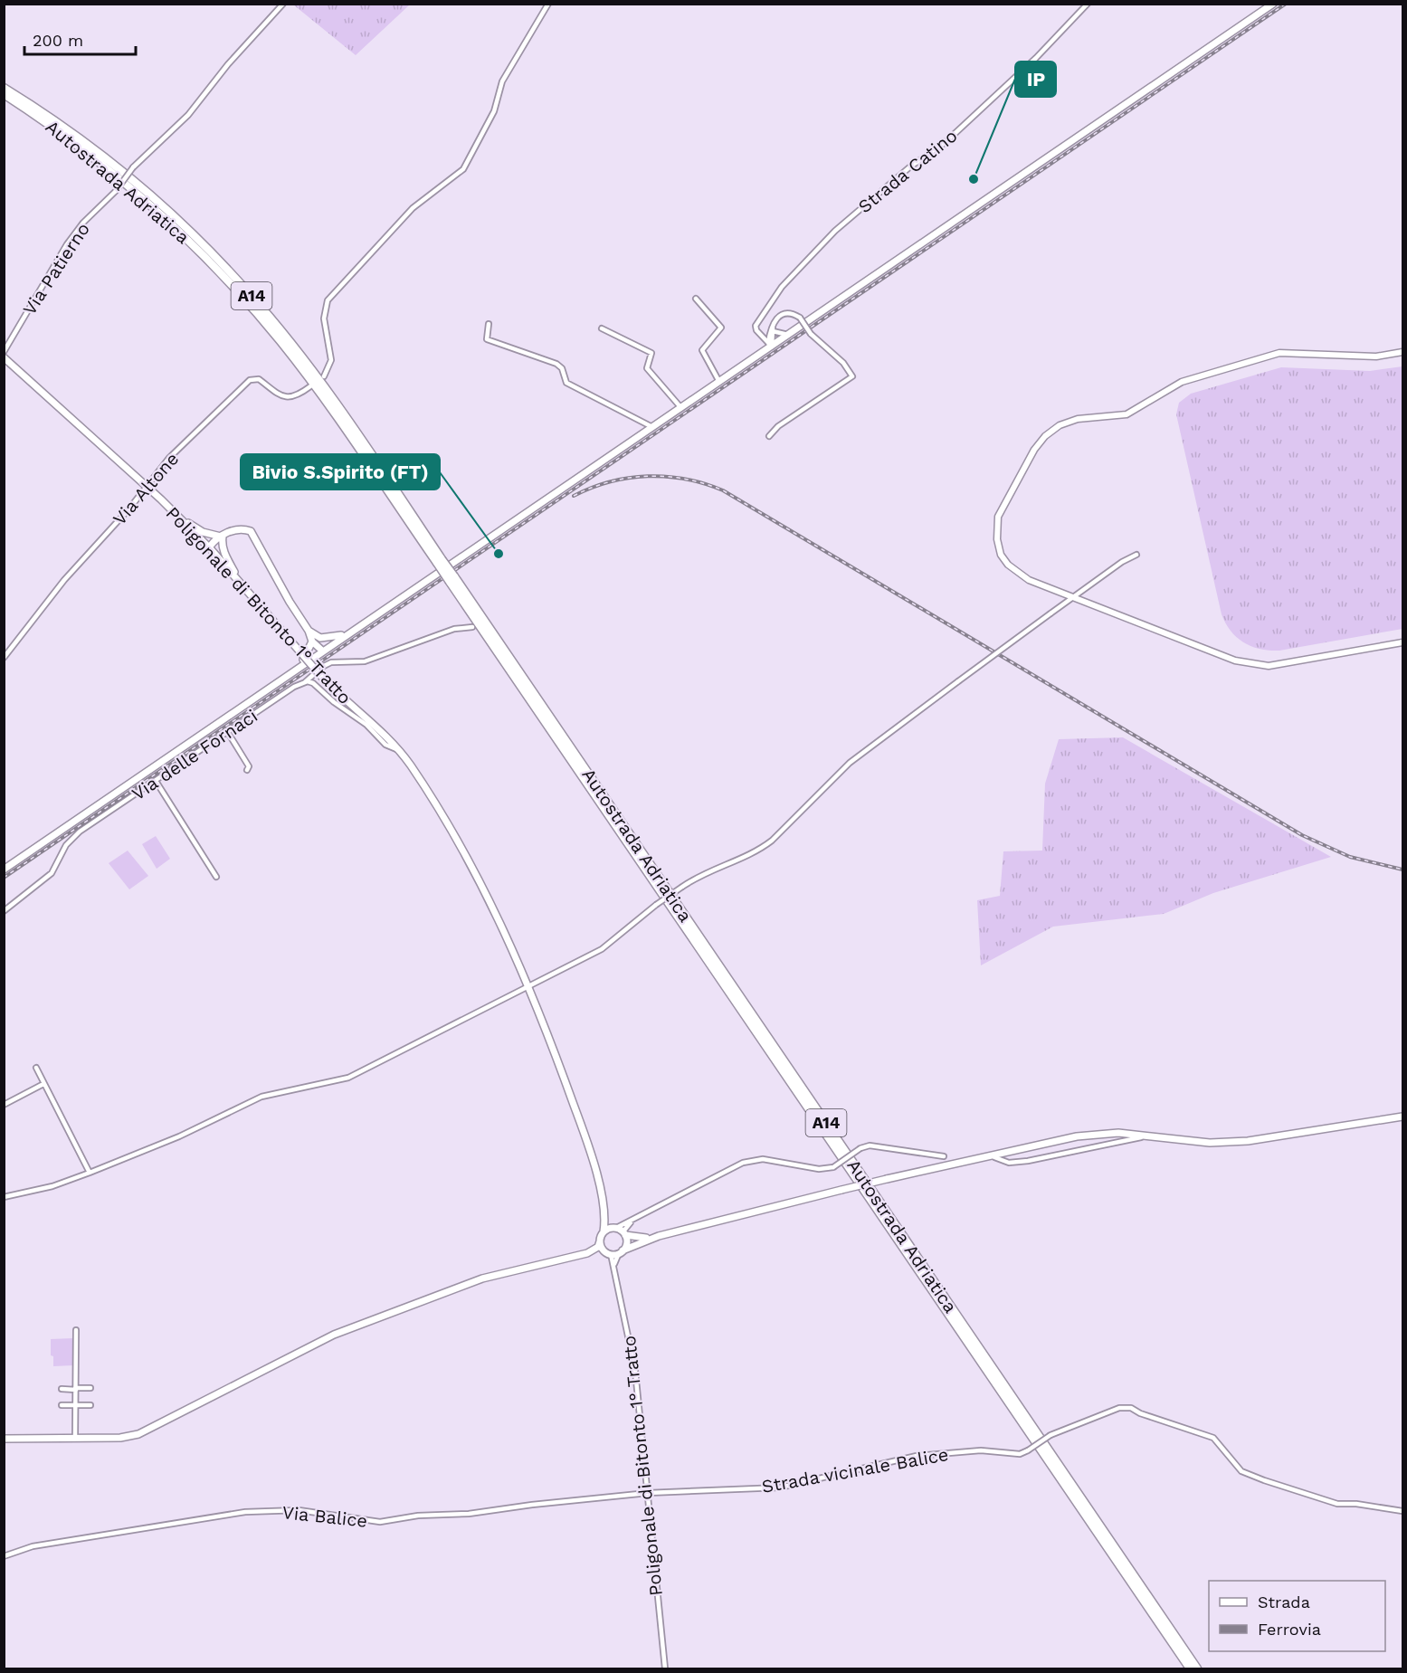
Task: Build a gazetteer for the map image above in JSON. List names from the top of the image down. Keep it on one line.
{"streets":{"highway":["Autostrada Adriatica","A14"],"main road":["Poligonale di Bitonto 1° Tratto"],"street":["Strada Catino","Via Patierno","Via Altone","Via delle Fornaci","Strada vicinale Balice","Via Balice"]},"crossings":[["Via Altone","Poligonale di Bitonto 1° Tratto"],["Poligonale di Bitonto 1° Tratto","Strada vicinale Balice"],["Poligonale di Bitonto 1° Tratto","Via Balice"],["Strada vicinale Balice","Via Balice"]],"places":["IP","Bivio S.Spirito (FT)"],"legend":["Strada","Ferrovia"],"scale_bar":"200 m"}
